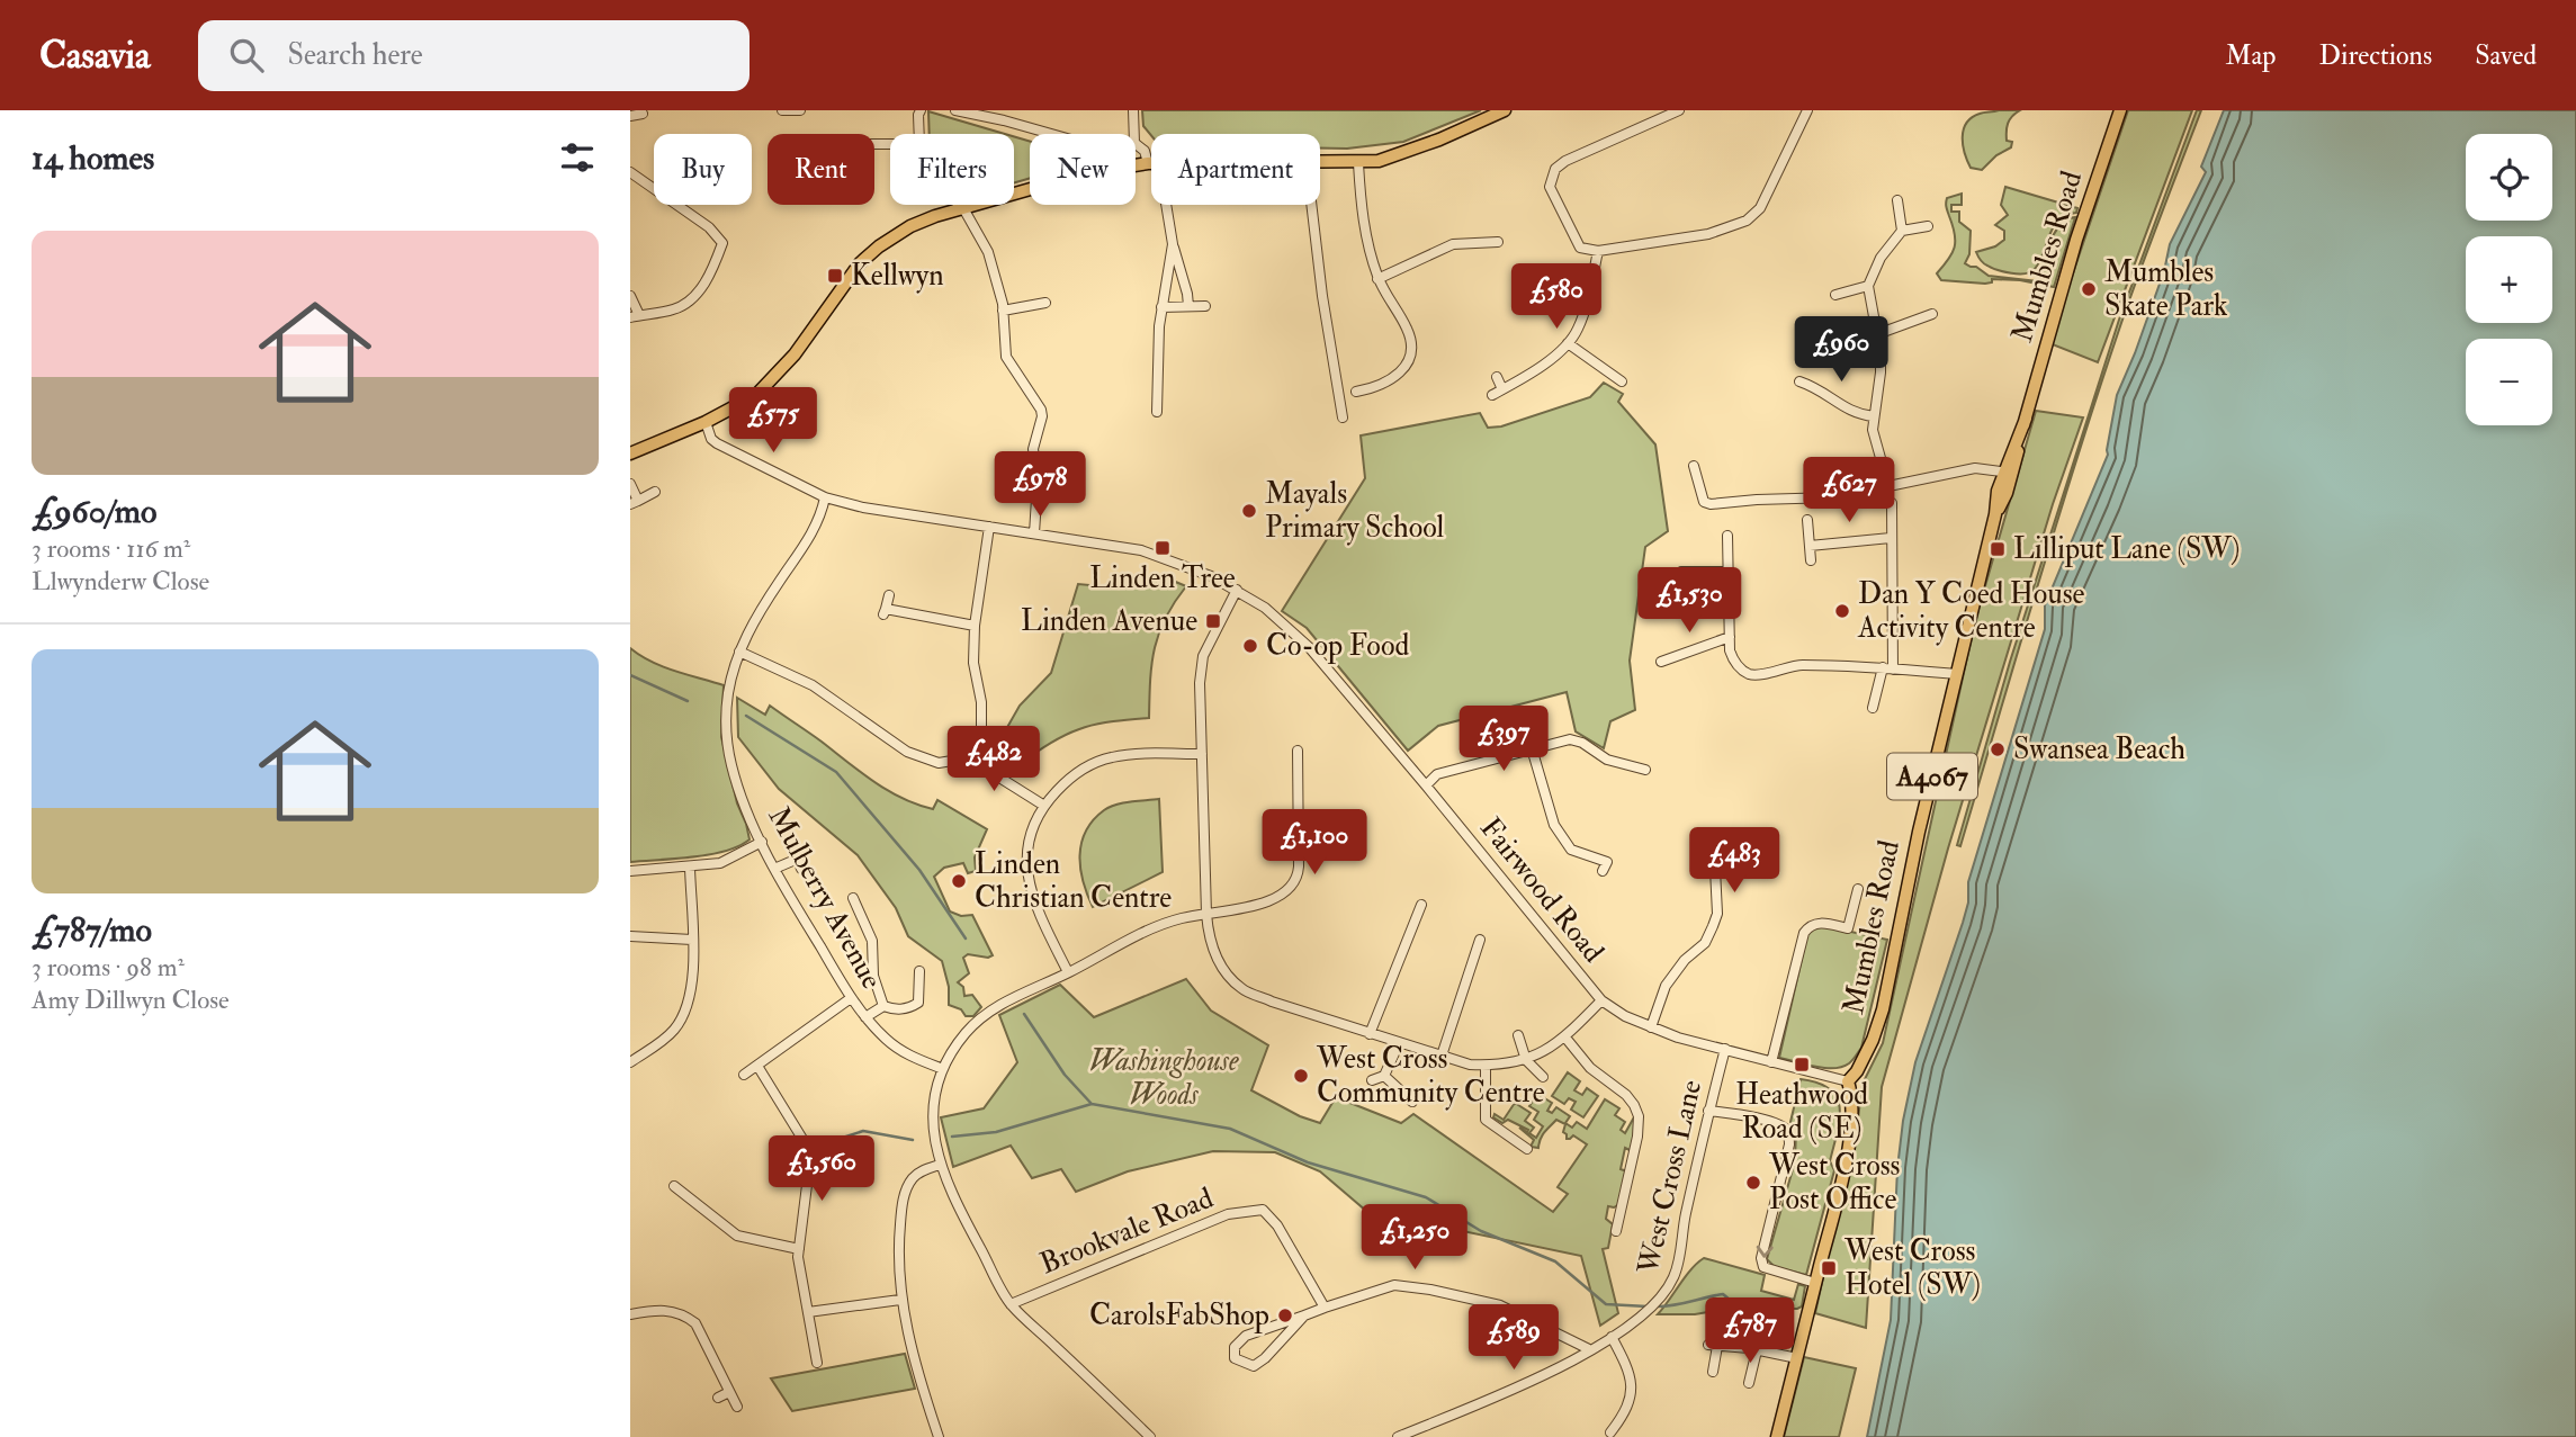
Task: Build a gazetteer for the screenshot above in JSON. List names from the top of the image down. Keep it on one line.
{"streets":{"main road":["Mumbles Road","A4067"],"street":["Fairwood Road","Mulberry Avenue","West Cross Lane","Brookvale Road"]},"crossings":[["Mumbles Road","Fairwood Road"],["Fairwood Road","Mulberry Avenue"],["Fairwood Road","West Cross Lane"]],"parks":["Washinghouse Woods"],"places":{"transit":["Kellwyn","Linden Tree","Lilliput Lane (SW)","Linden Avenue","Heathwood Road (SE)","West Cross Hotel (SW)"],"other":["Mumbles Skate Park","Mayals Primary School","Dan Y Coed House Activity Centre","Co-op Food","Swansea Beach","Linden Christian Centre","West Cross Community Centre","West Cross Post Office","CarolsFabShop"]},"page":{"header":"Casavia","search":"Search here","nav":["Map","Directions","Saved"],"heading":"14 homes","map_buttons":["+","−"],"chip":["Buy","Rent","Filters","New","Apartment"],"list":[{"name":"£960/mo","note":"3 rooms · 116 m² · Llwynderw Close"},{"name":"£787/mo","note":"3 rooms · 98 m² · Amy Dillwyn Close"}],"price":["£580","£960","£575","£978","£627","£1,530","£397","£482","£1,100","£483","£1,560","£1,250","£787","£589"]}}
